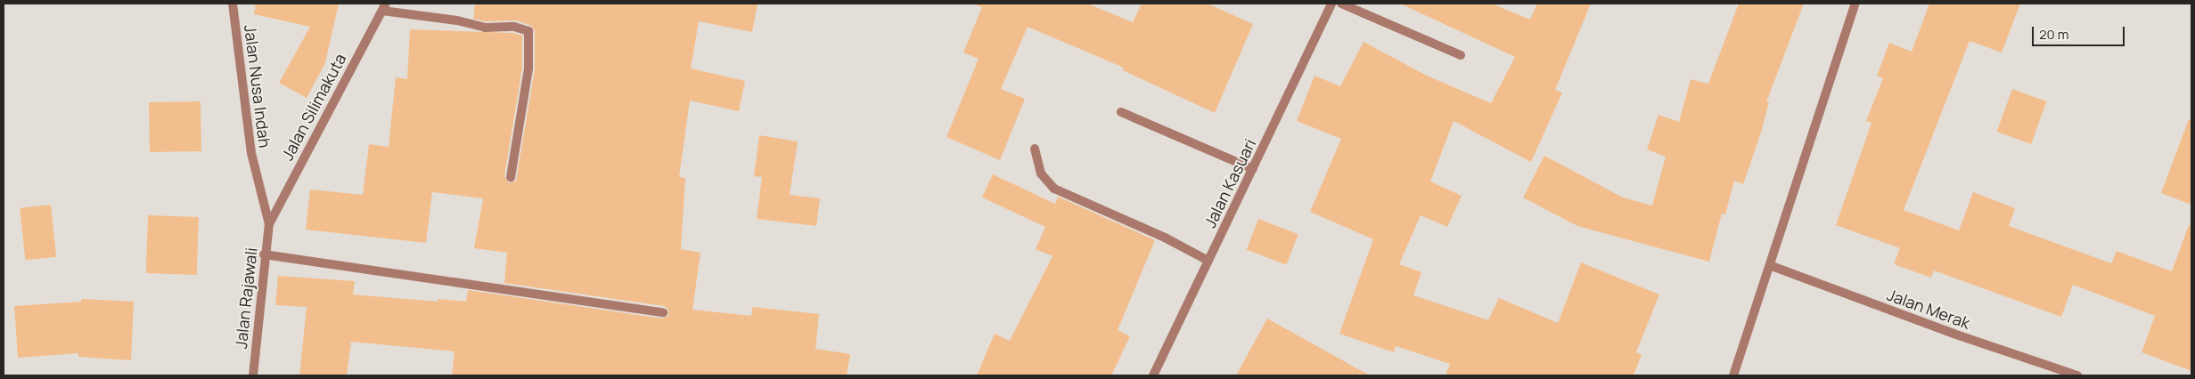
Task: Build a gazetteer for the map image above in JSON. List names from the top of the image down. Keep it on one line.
{"streets":{"street":["Jalan Nusa Indah","Jalan Silimakuta","Jalan Kasuari","Jalan Rajawali","Jalan Merak"]},"crossings":[["Jalan Nusa Indah","Jalan Silimakuta"],["Jalan Nusa Indah","Jalan Rajawali"],["Jalan Silimakuta","Jalan Rajawali"]],"scale_bar":"20 m"}
